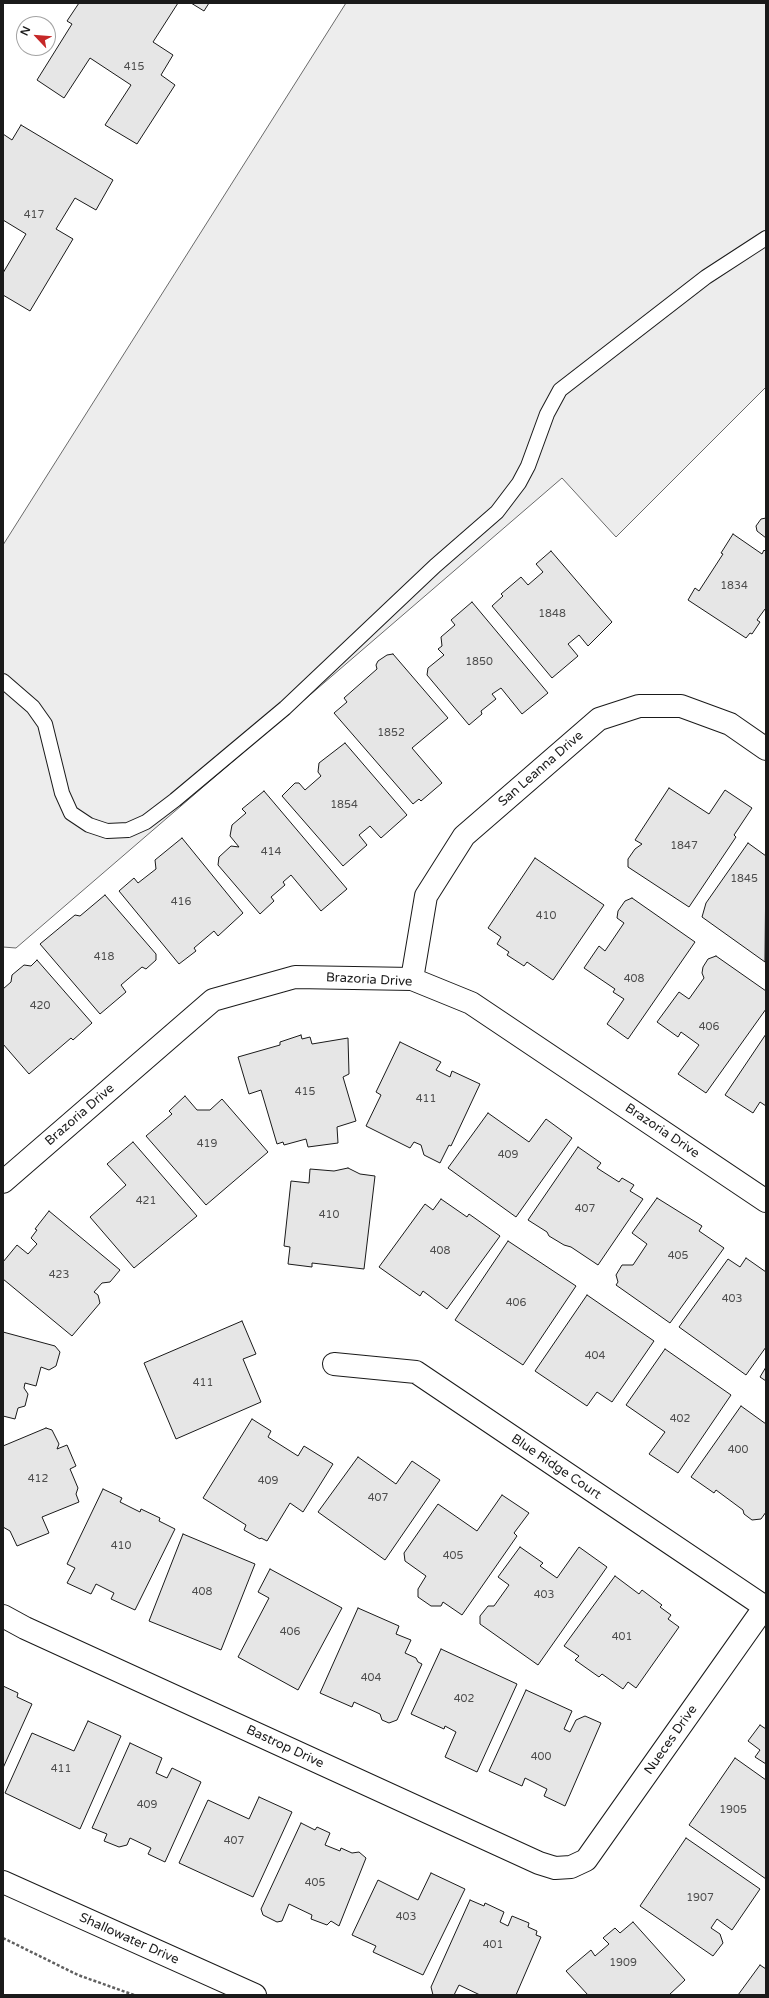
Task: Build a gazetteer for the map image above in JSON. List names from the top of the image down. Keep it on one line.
{"streets":{"street":["San Leanna Drive","Brazoria Drive","Blue Ridge Court","Nueces Drive","Bastrop Drive","Shallowater Drive"]},"crossings":[["San Leanna Drive","Brazoria Drive"],["Blue Ridge Court","Nueces Drive"],["Nueces Drive","Bastrop Drive"]],"house_numbers":["415","417","1834","1848","1850","1852","1854","1847","414","1845","416","410","418","408","420","406","415","411","419","409","421","407","410","408","405","423","403","406","404","411","402","400","412","409","407","410","405","408","403","406","401","404","402","400","411","409","1905","407","405","1907","403","401","1909"],"north":"top left"}
